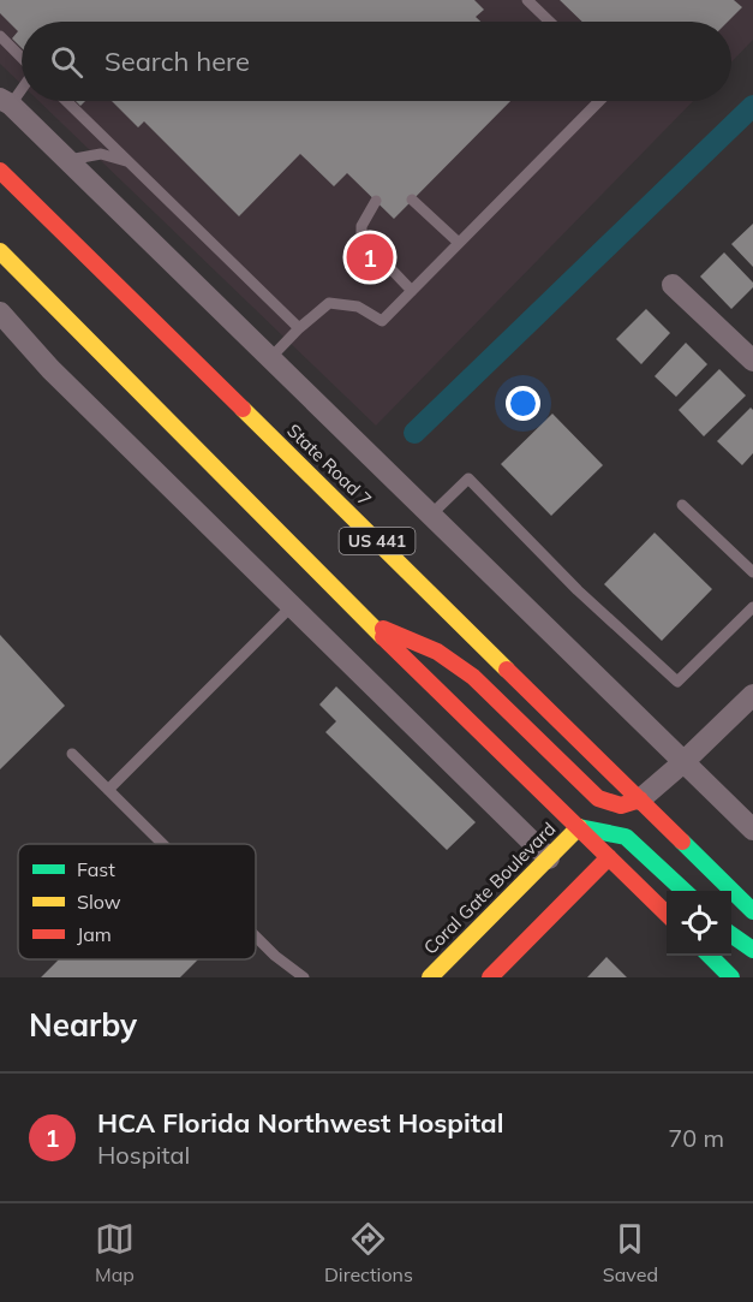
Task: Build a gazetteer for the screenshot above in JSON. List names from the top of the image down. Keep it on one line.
{"streets":{"main road":["State Road 7","US 441","Coral Gate Boulevard"]},"legend":["Fast","Slow","Jam"],"page":{"search":"Search here","pins":"1","heading":"Nearby","list":[{"mark":"1","name":"HCA Florida Northwest Hospital","note":"Hospital","value":"70 m"}],"nav":["Map","Directions","Saved"]}}
